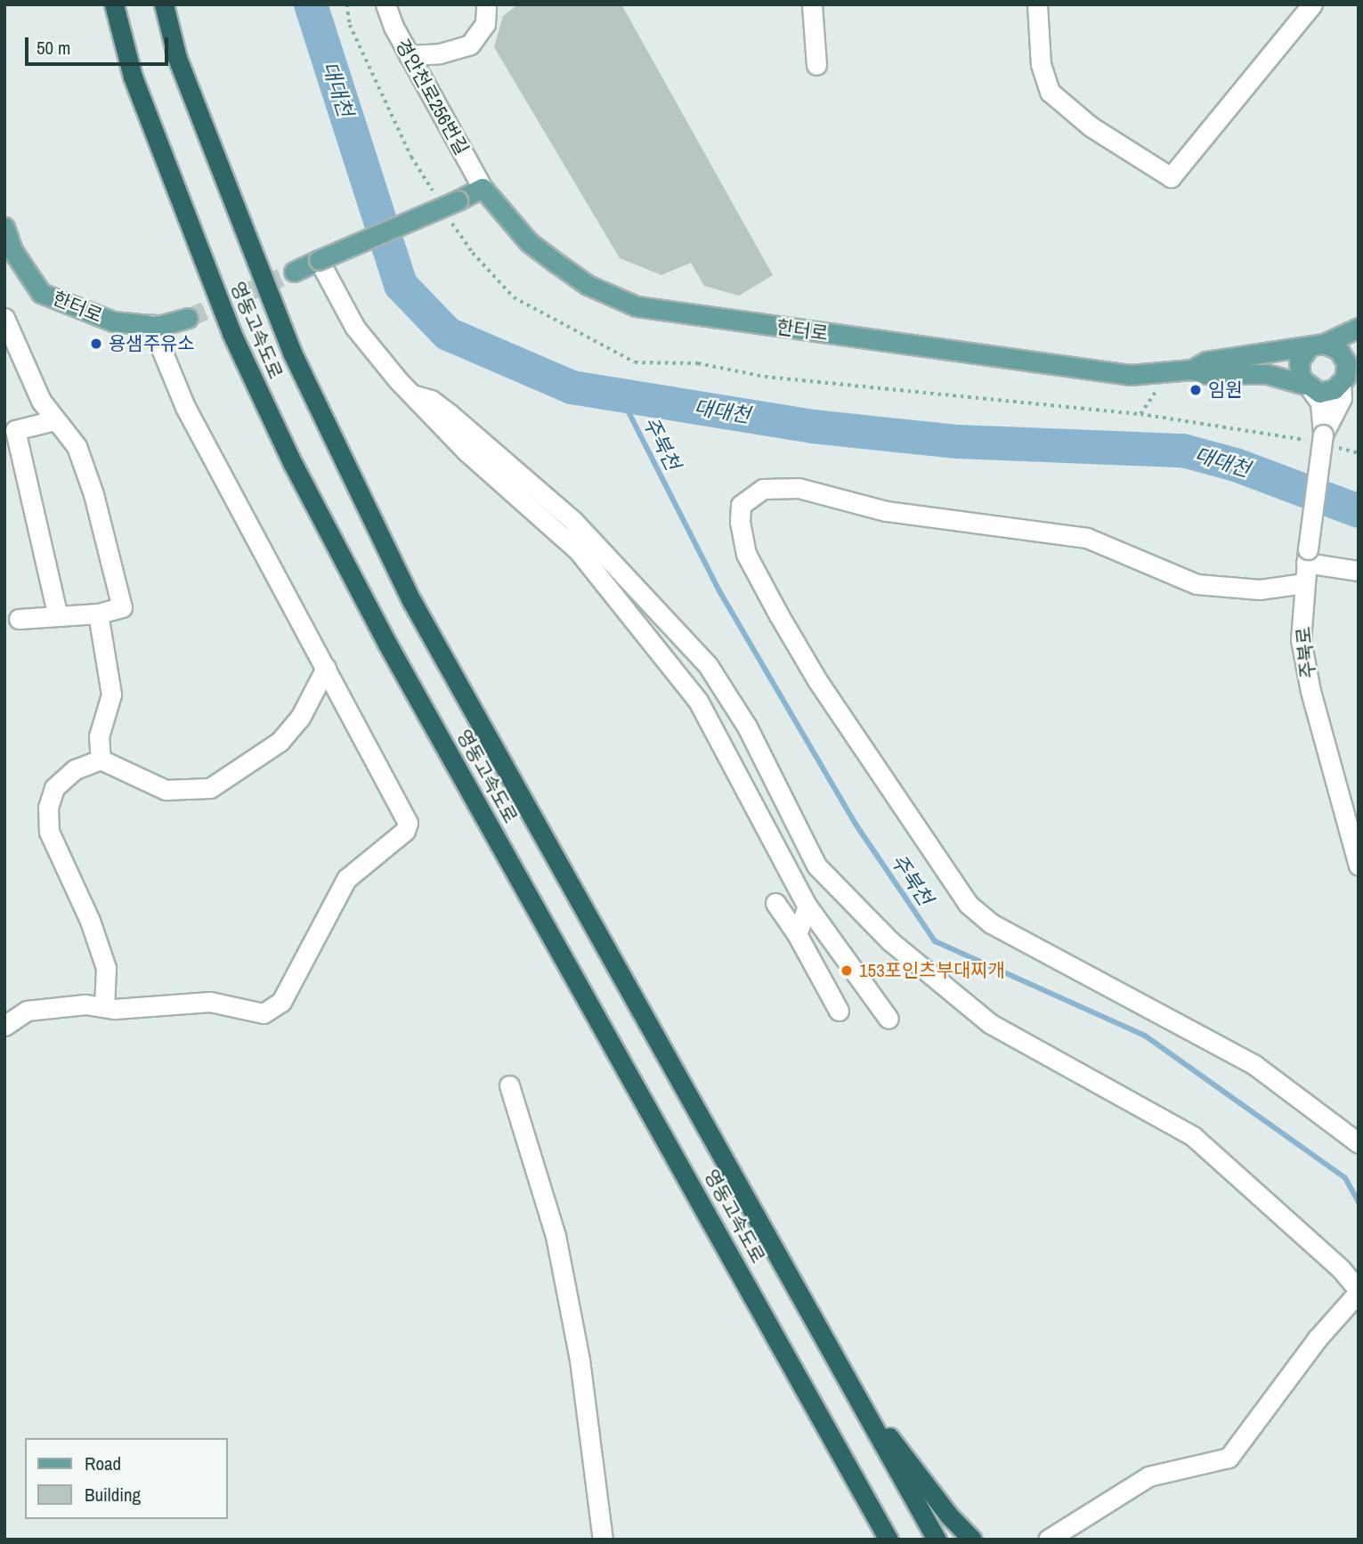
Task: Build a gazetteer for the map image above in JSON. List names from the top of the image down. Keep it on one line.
{"streets":{"highway":["영동고속도로"],"main road":["한터로"],"street":["경안천로256번길","주북로"]},"crossings":[["경안천로256번길","한터로"],["한터로","주북로"]],"water":["대대천","주북천"],"places":["용샘주유소","임원","153포인츠부대찌개"],"legend":["Road","Building"],"scale_bar":"50 m"}
